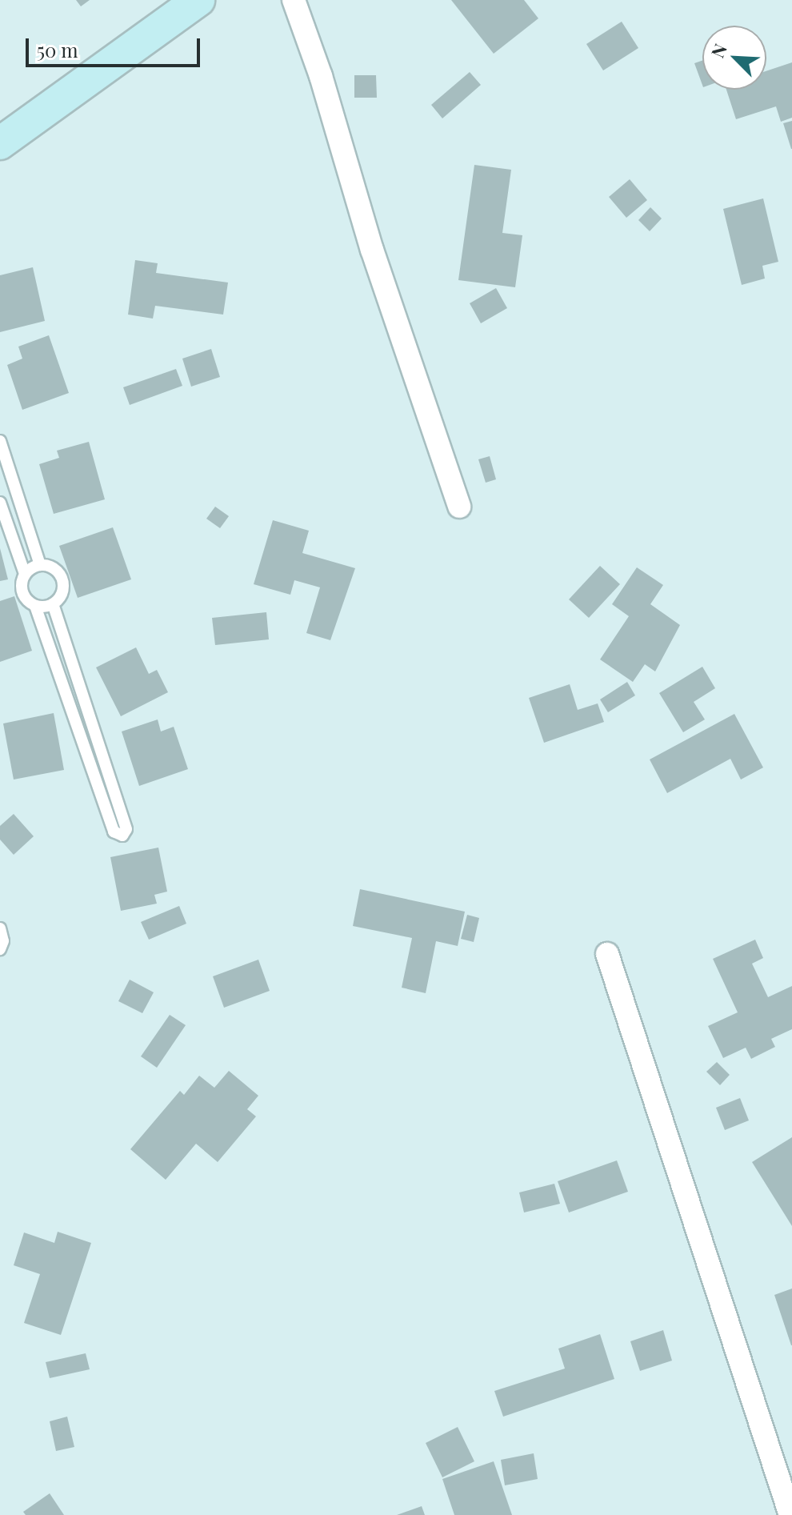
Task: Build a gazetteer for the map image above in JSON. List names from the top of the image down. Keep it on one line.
{"scale_bar":"50 m","north":"top left"}
